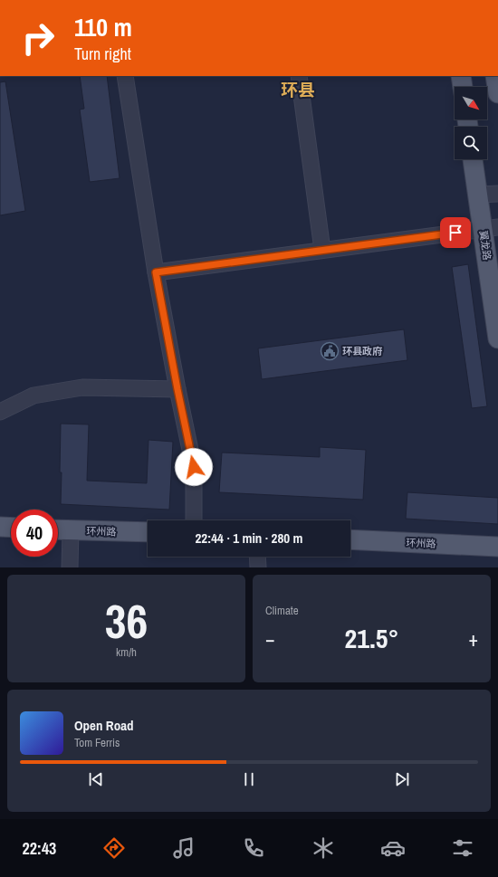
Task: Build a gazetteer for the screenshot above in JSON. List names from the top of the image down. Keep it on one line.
{"streets":{"main road":["翼龙路","环州路"]},"districts":["环县"],"places":{"public building":["环县政府"]},"north":"bottom right","page":{"turn":["110 m","Turn right"],"limit":"40","trip":"22:44 · 1 min · 280 m","tile":[["36","km/h"],"Climate"],"heat":["−","21.5°","+"],"song":["Open Road","Tom Ferris"],"tabs":"22:43"}}
